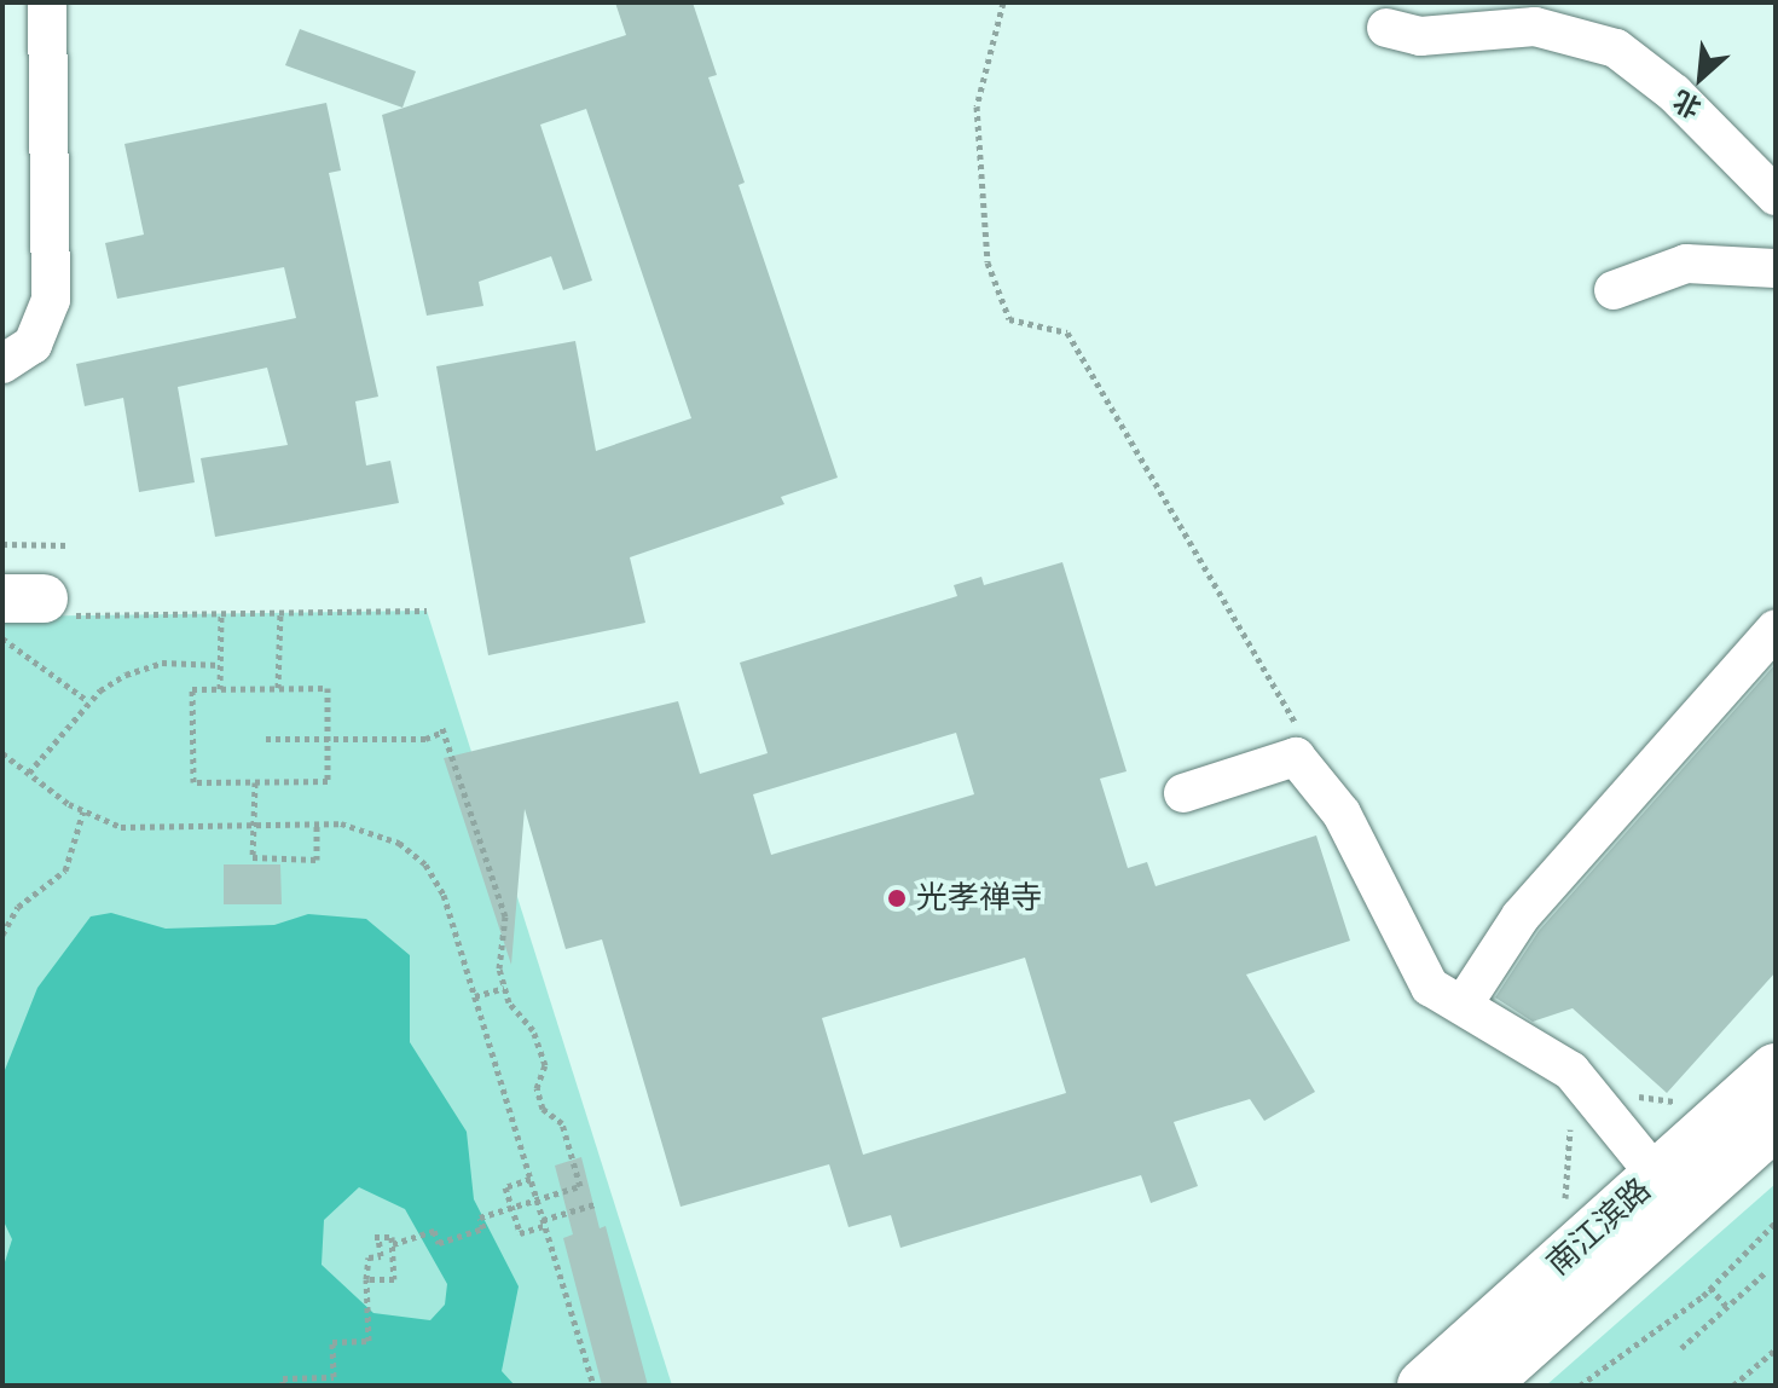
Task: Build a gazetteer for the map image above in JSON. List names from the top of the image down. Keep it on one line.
{"streets":{"main road":["南江滨路"]},"places":["光孝禅寺"],"north":"bottom left"}
